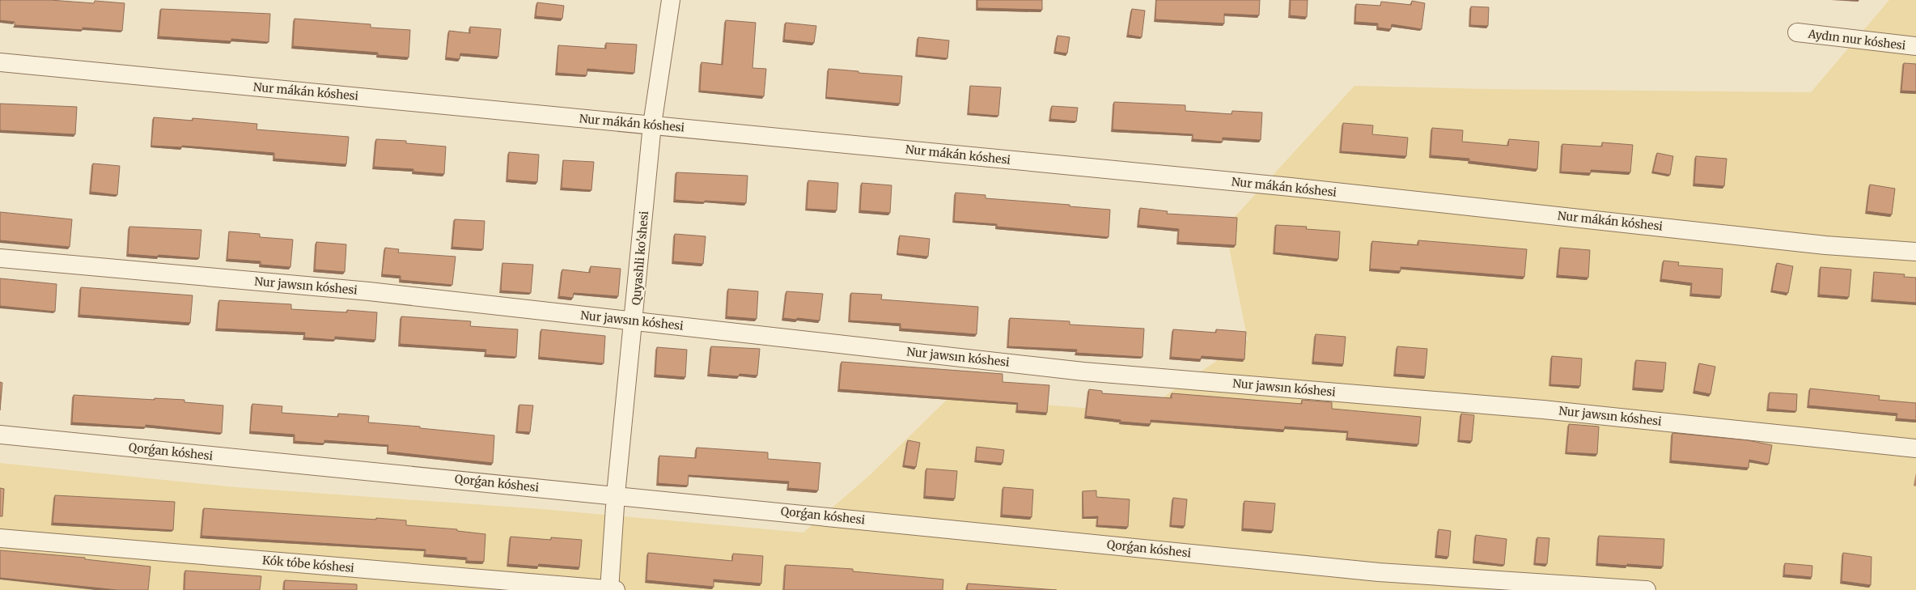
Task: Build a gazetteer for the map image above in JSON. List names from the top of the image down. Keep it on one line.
{"streets":{"street":["Aydın nur kóshesi","Nur mákán kóshesi","Quyashli ko'shesi","Nur jawsın kóshesi","Qorǵan kóshesi","Kók tóbe kóshesi"]},"crossings":[["Nur mákán kóshesi","Quyashli ko'shesi"],["Quyashli ko'shesi","Nur jawsın kóshesi"],["Quyashli ko'shesi","Qorǵan kóshesi"],["Quyashli ko'shesi","Kók tóbe kóshesi"]]}
